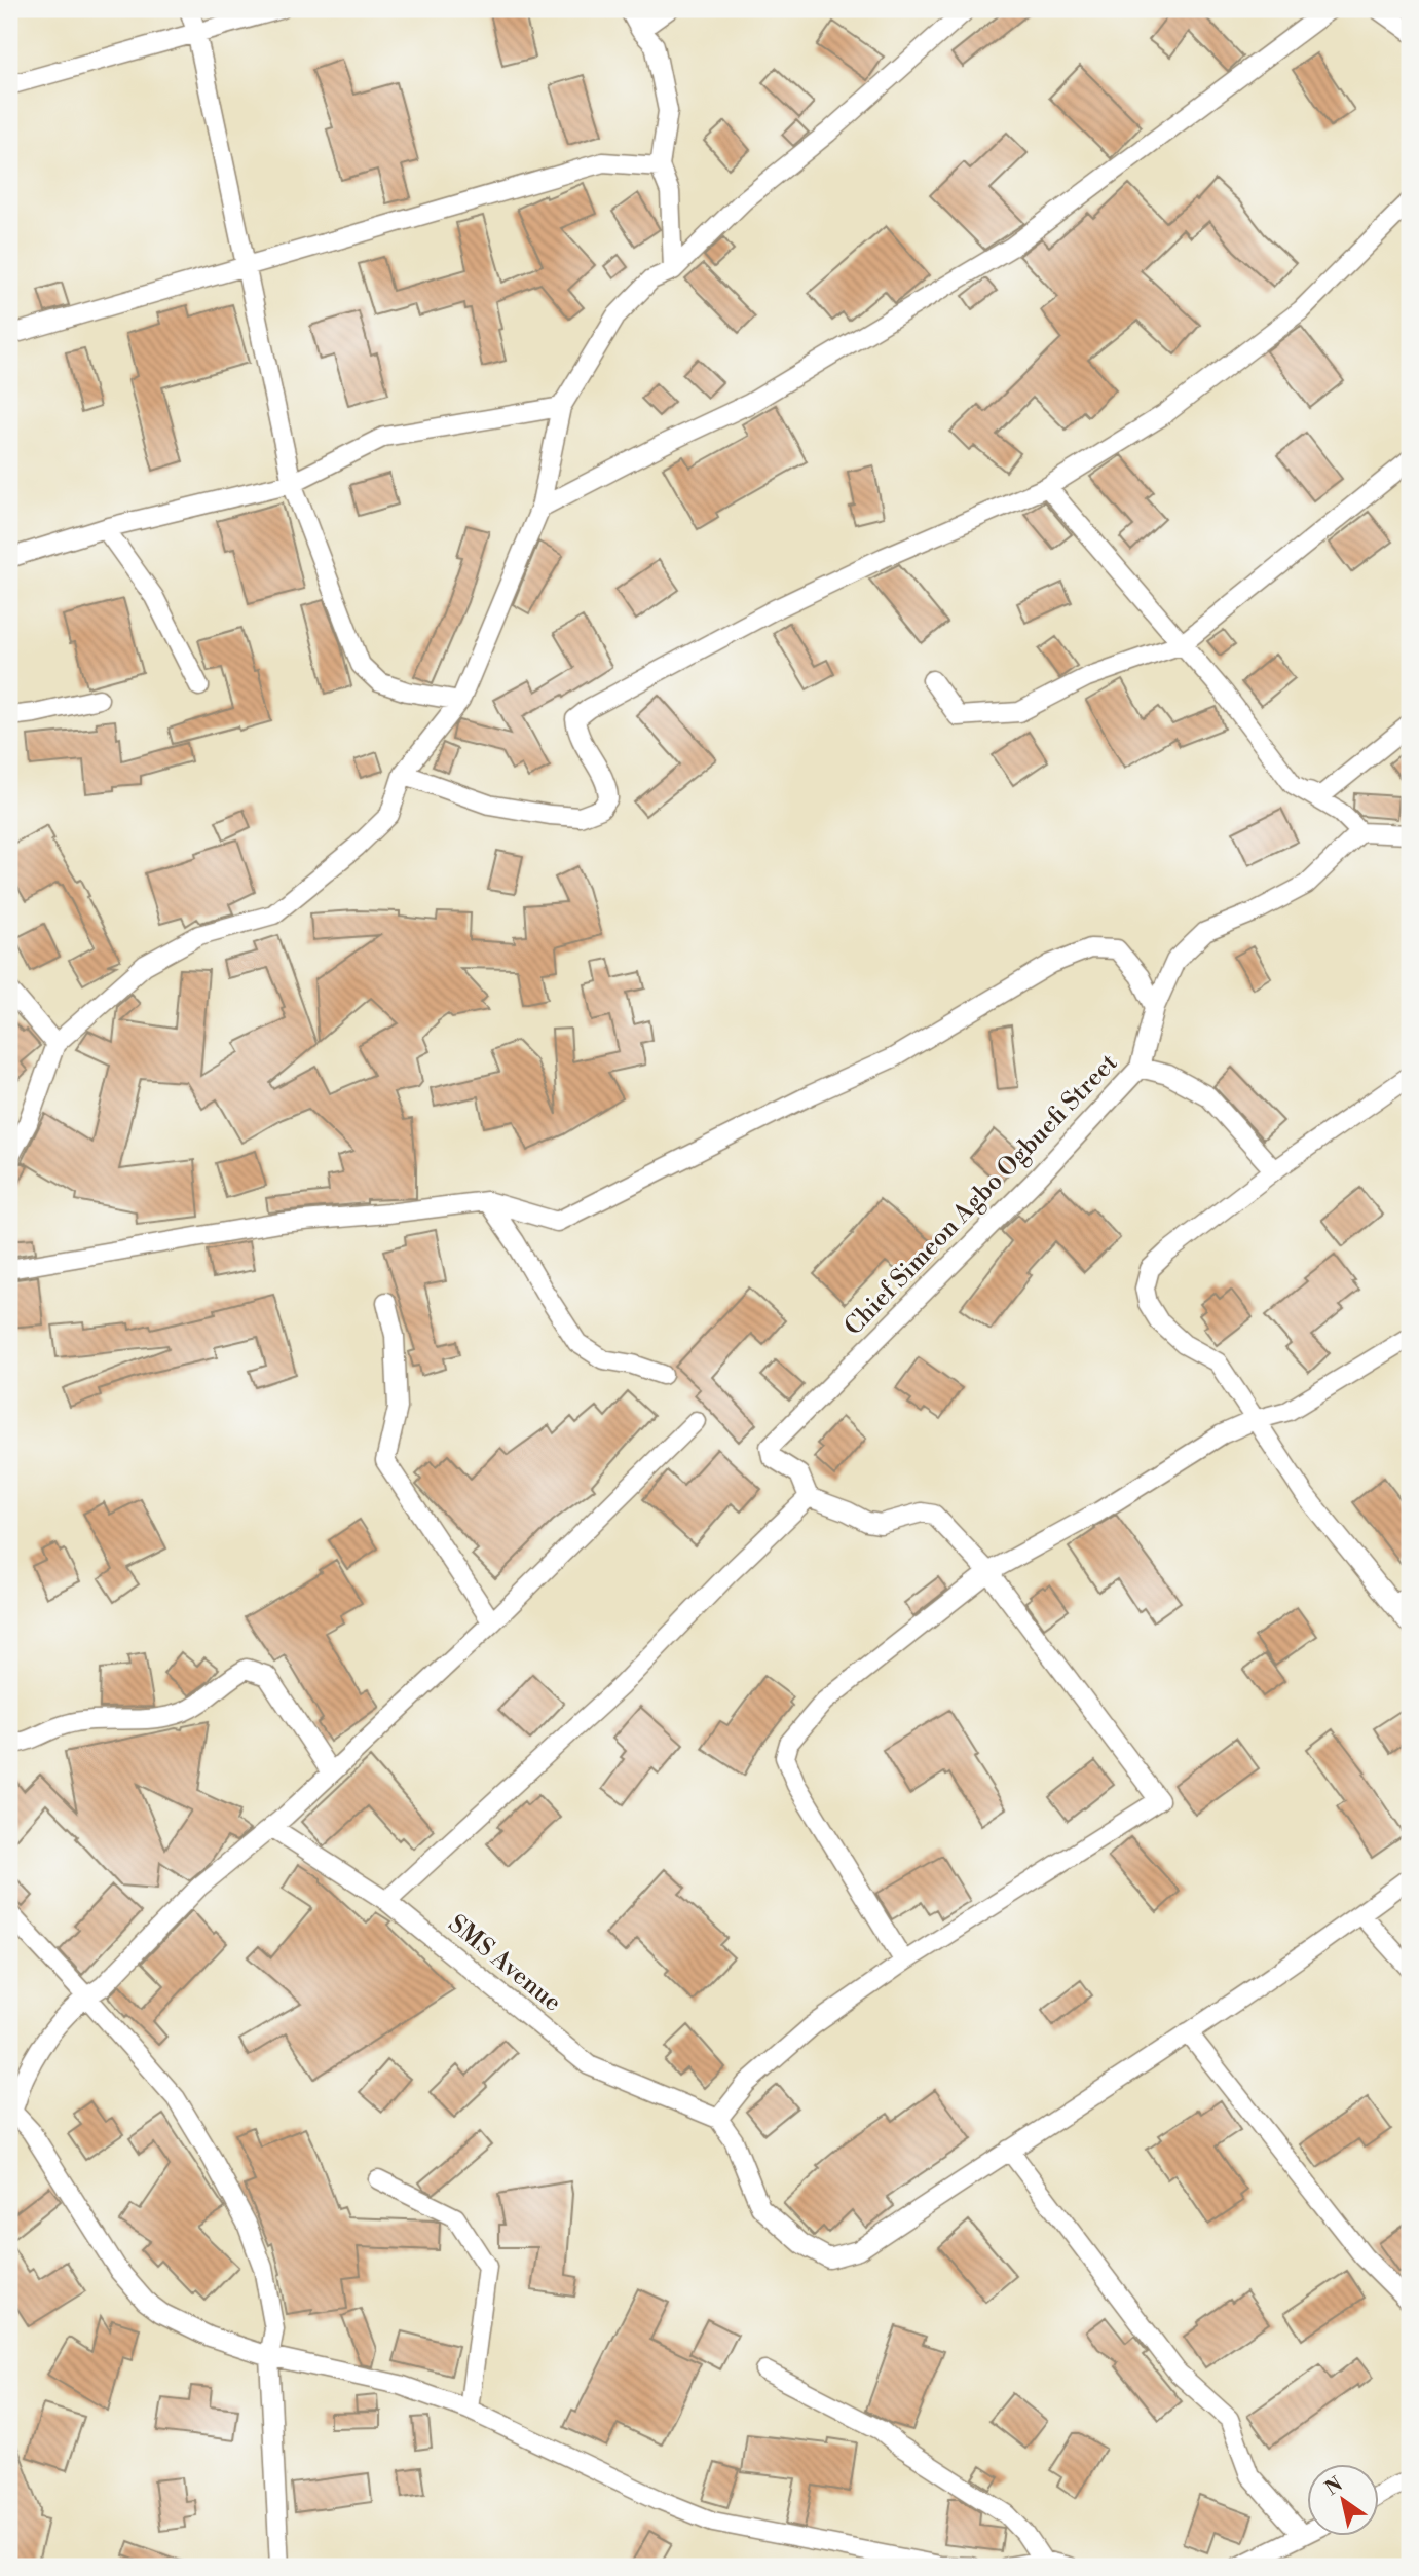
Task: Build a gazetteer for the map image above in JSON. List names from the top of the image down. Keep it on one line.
{"streets":{"street":["Chief Simeon Agbo Ogbuefi Street","SMS Avenue"]},"north":"top left"}
